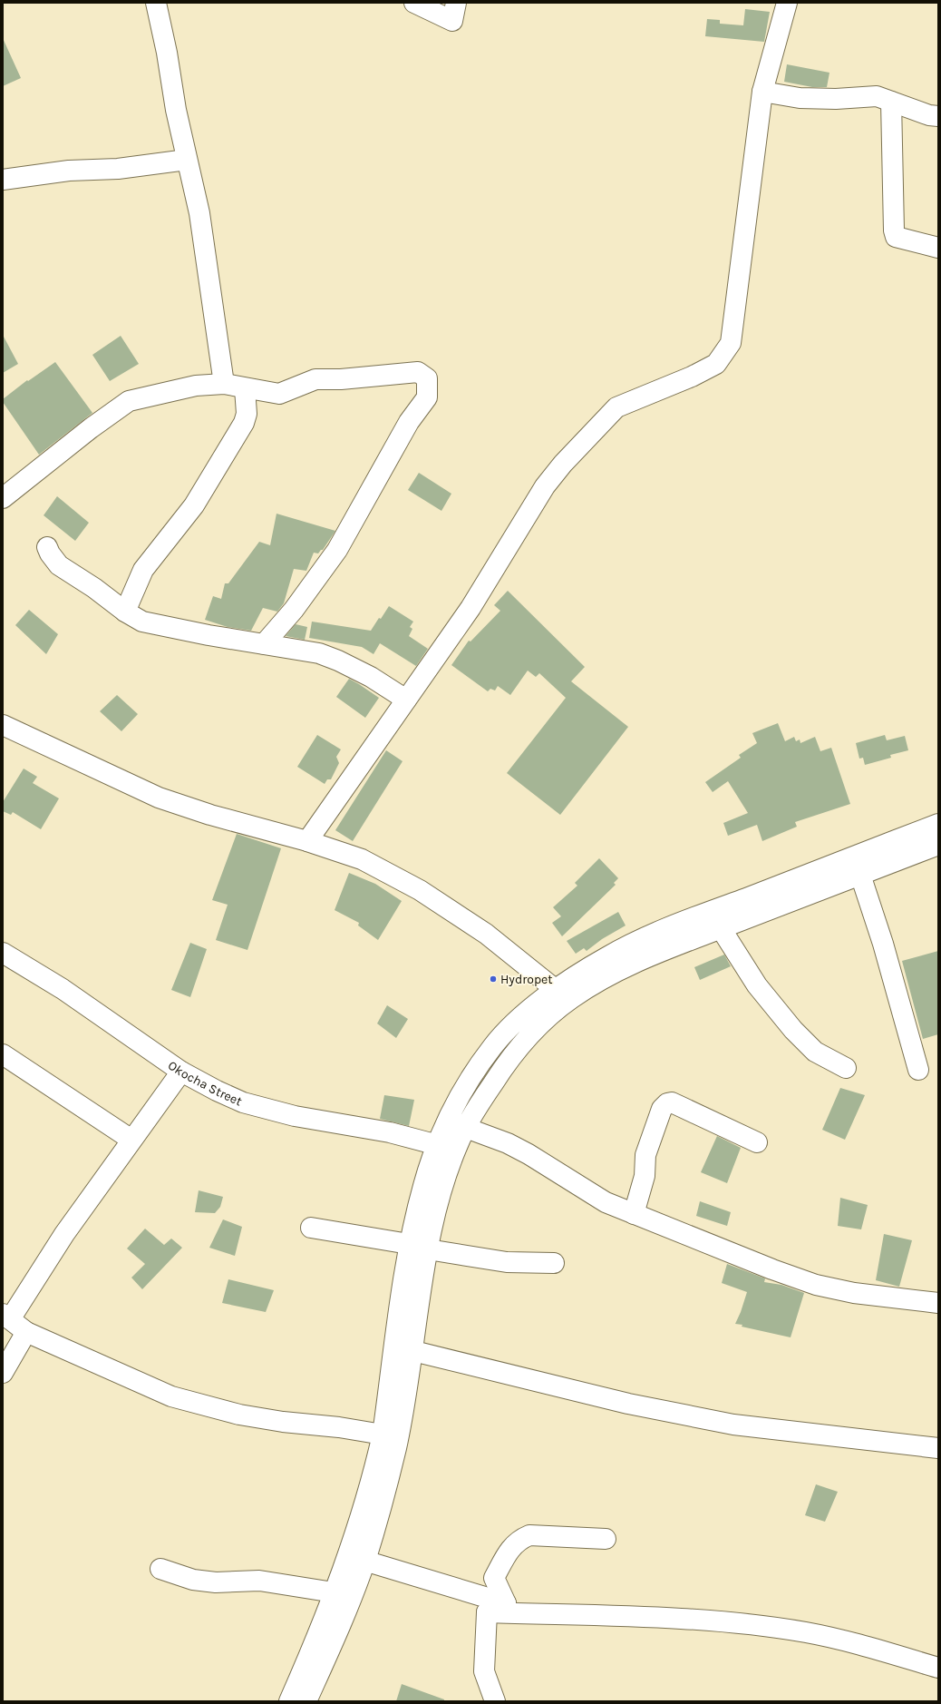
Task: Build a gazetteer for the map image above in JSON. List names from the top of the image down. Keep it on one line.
{"streets":{"street":["Okocha Street"]},"places":["Hydropet"]}
